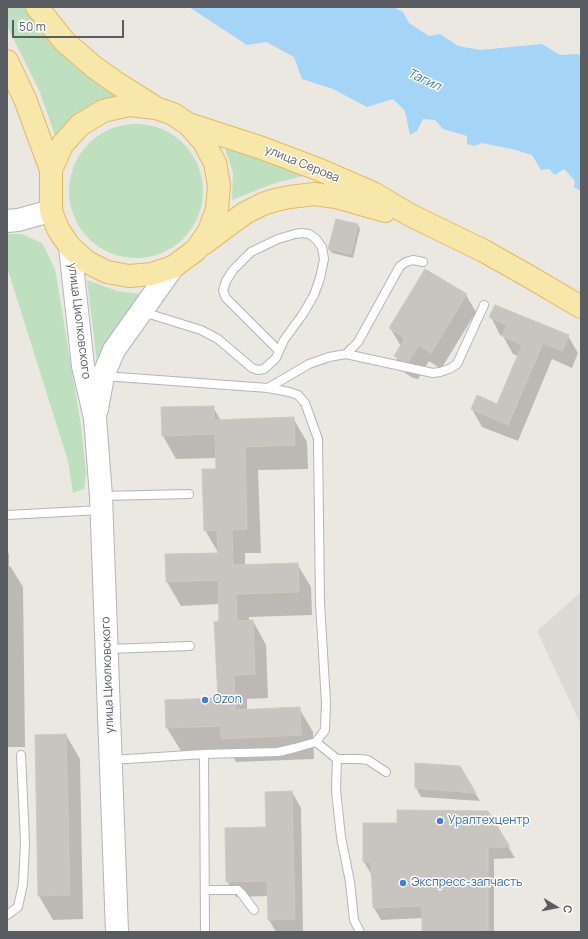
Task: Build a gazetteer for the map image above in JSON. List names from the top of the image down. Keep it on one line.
{"streets":{"main road":["улица Серова"],"street":["улица Циолковского"]},"crossings":[["улица Серова","улица Циолковского"]],"water":["Тагил"],"places":["Ozon","Уралтехцентр","Экспресс-запчасть"],"scale_bar":"50 m","north":"right"}
